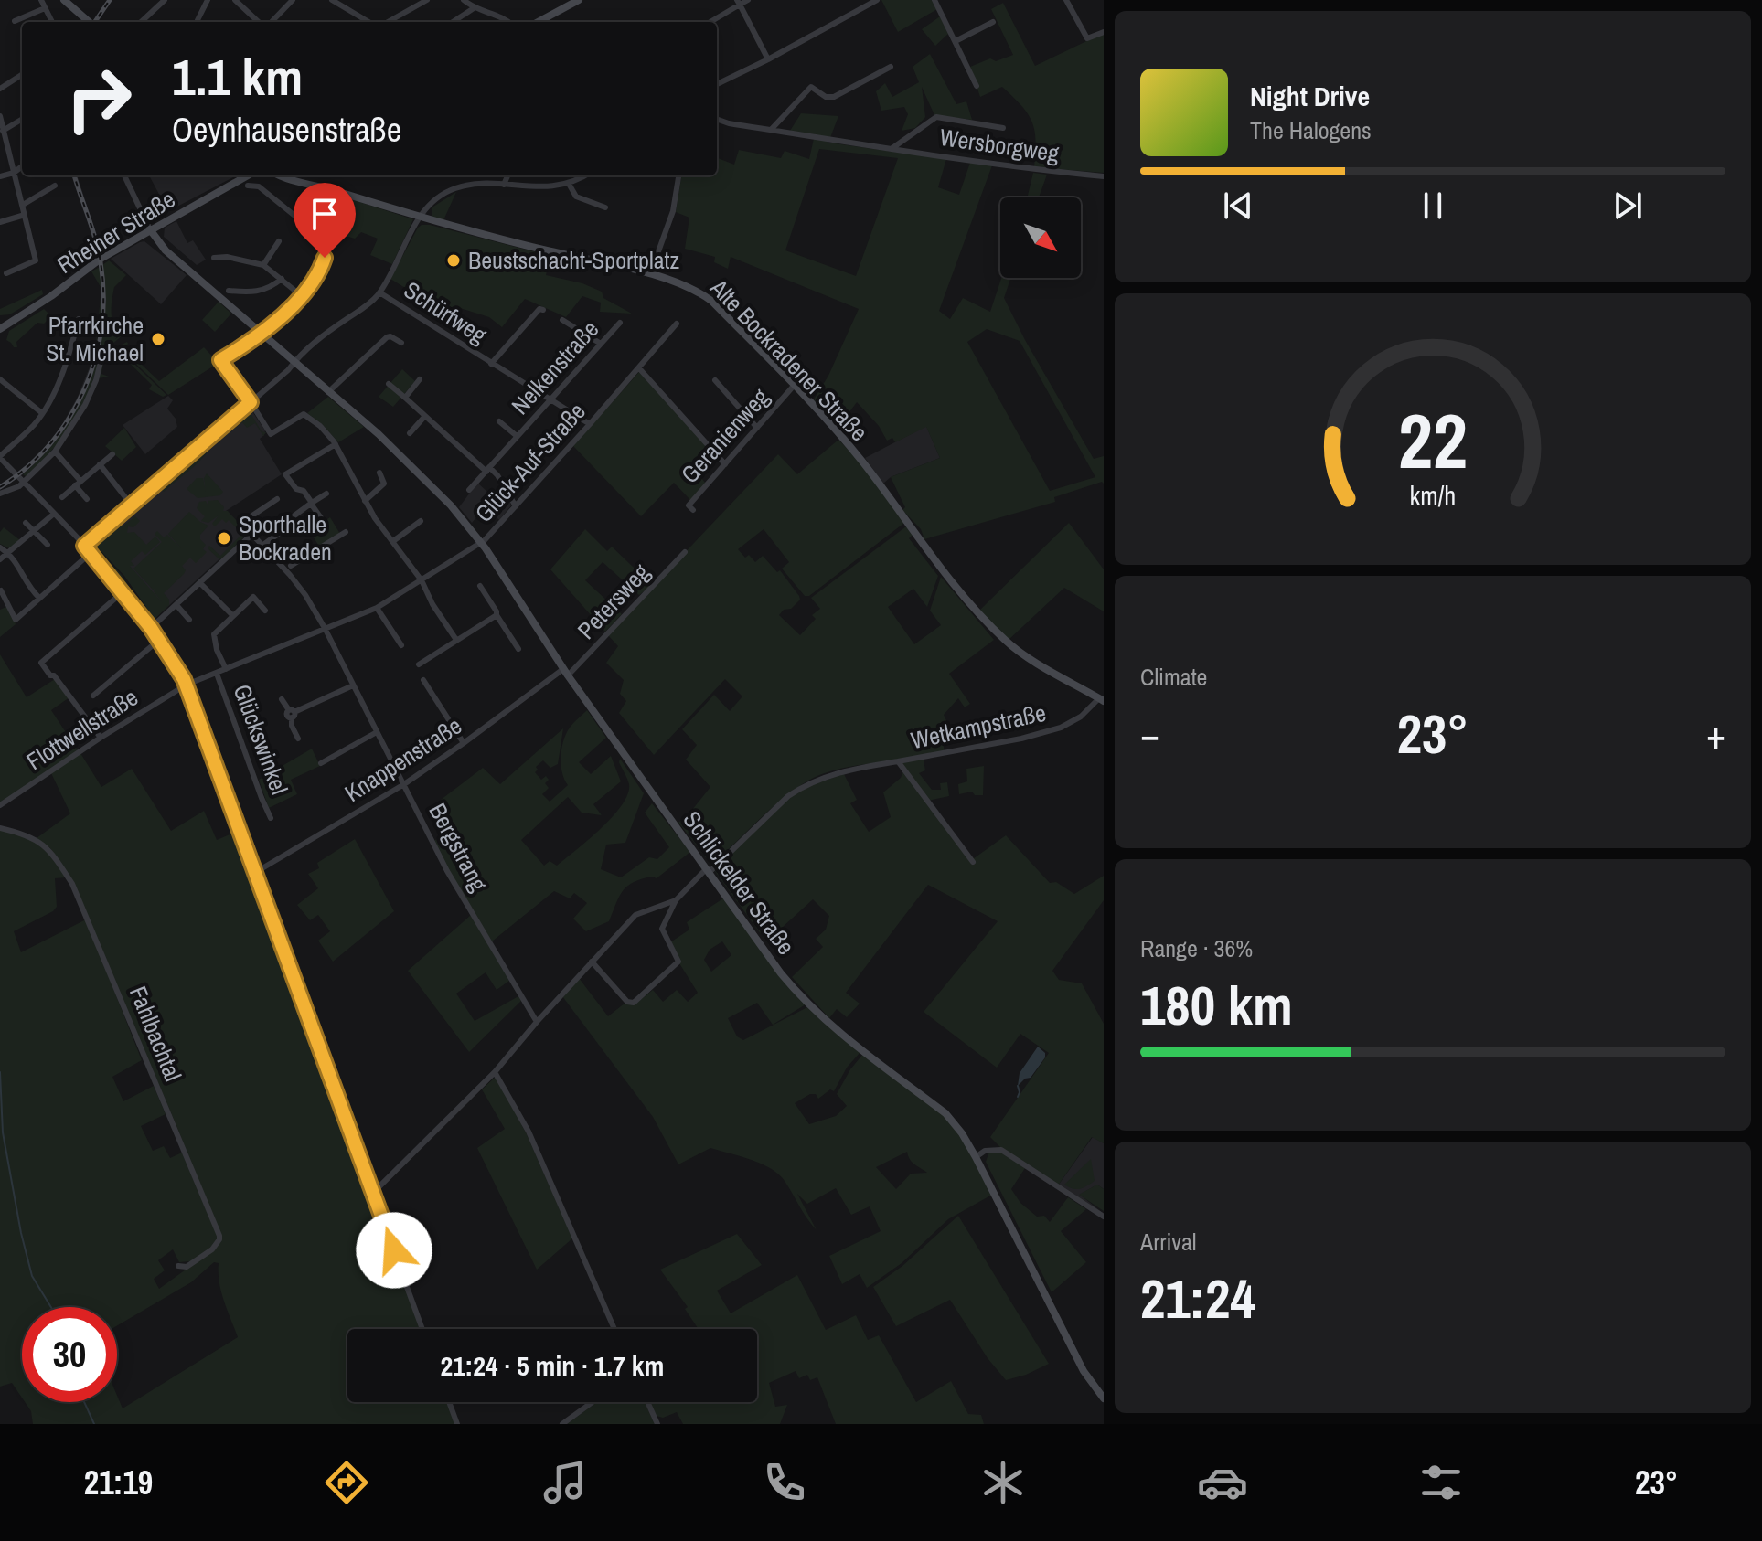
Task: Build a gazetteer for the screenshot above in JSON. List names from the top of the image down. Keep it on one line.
{"streets":{"main road":["Rheiner Straße","Alte Bockradener Straße","Schlickelder Straße"],"street":["Wersborgweg","Schürfweg","Nelkenstraße","Geranienweg","Glück-Auf-Straße","Petersweg","Wetkampstraße","Flottwellstraße","Glückswinkel","Knappenstraße","Bergstrang","Fahlbachtal"]},"crossings":[["Rheiner Straße","Schlickelder Straße"],["Schürfweg","Nelkenstraße"],["Schürfweg","Glück-Auf-Straße"],["Alte Bockradener Straße","Geranienweg"],["Alte Bockradener Straße","Wetkampstraße"],["Glück-Auf-Straße","Flottwellstraße"],["Glück-Auf-Straße","Glückswinkel"],["Glück-Auf-Straße","Bergstrang"],["Glück-Auf-Straße","Schlickelder Straße"],["Petersweg","Knappenstraße"],["Petersweg","Schlickelder Straße"],["Wetkampstraße","Schlickelder Straße"],["Glückswinkel","Bergstrang"],["Knappenstraße","Bergstrang"],["Knappenstraße","Schlickelder Straße"]],"places":["Beustschacht-Sportplatz","Pfarrkirche St. Michael","Sporthalle Bockraden"],"north":"bottom right","page":{"turn":["1.1 km","Oeynhausenstraße"],"song":["Night Drive","The Halogens"],"tile":["Climate",["Range · 36%","180 km"],["Arrival","21:24"]],"heat":["−","23°","+"],"limit":"30","trip":"21:24 · 5 min · 1.7 km","tabs":["21:19","23°"],"gauge":["22","km/h"]}}
